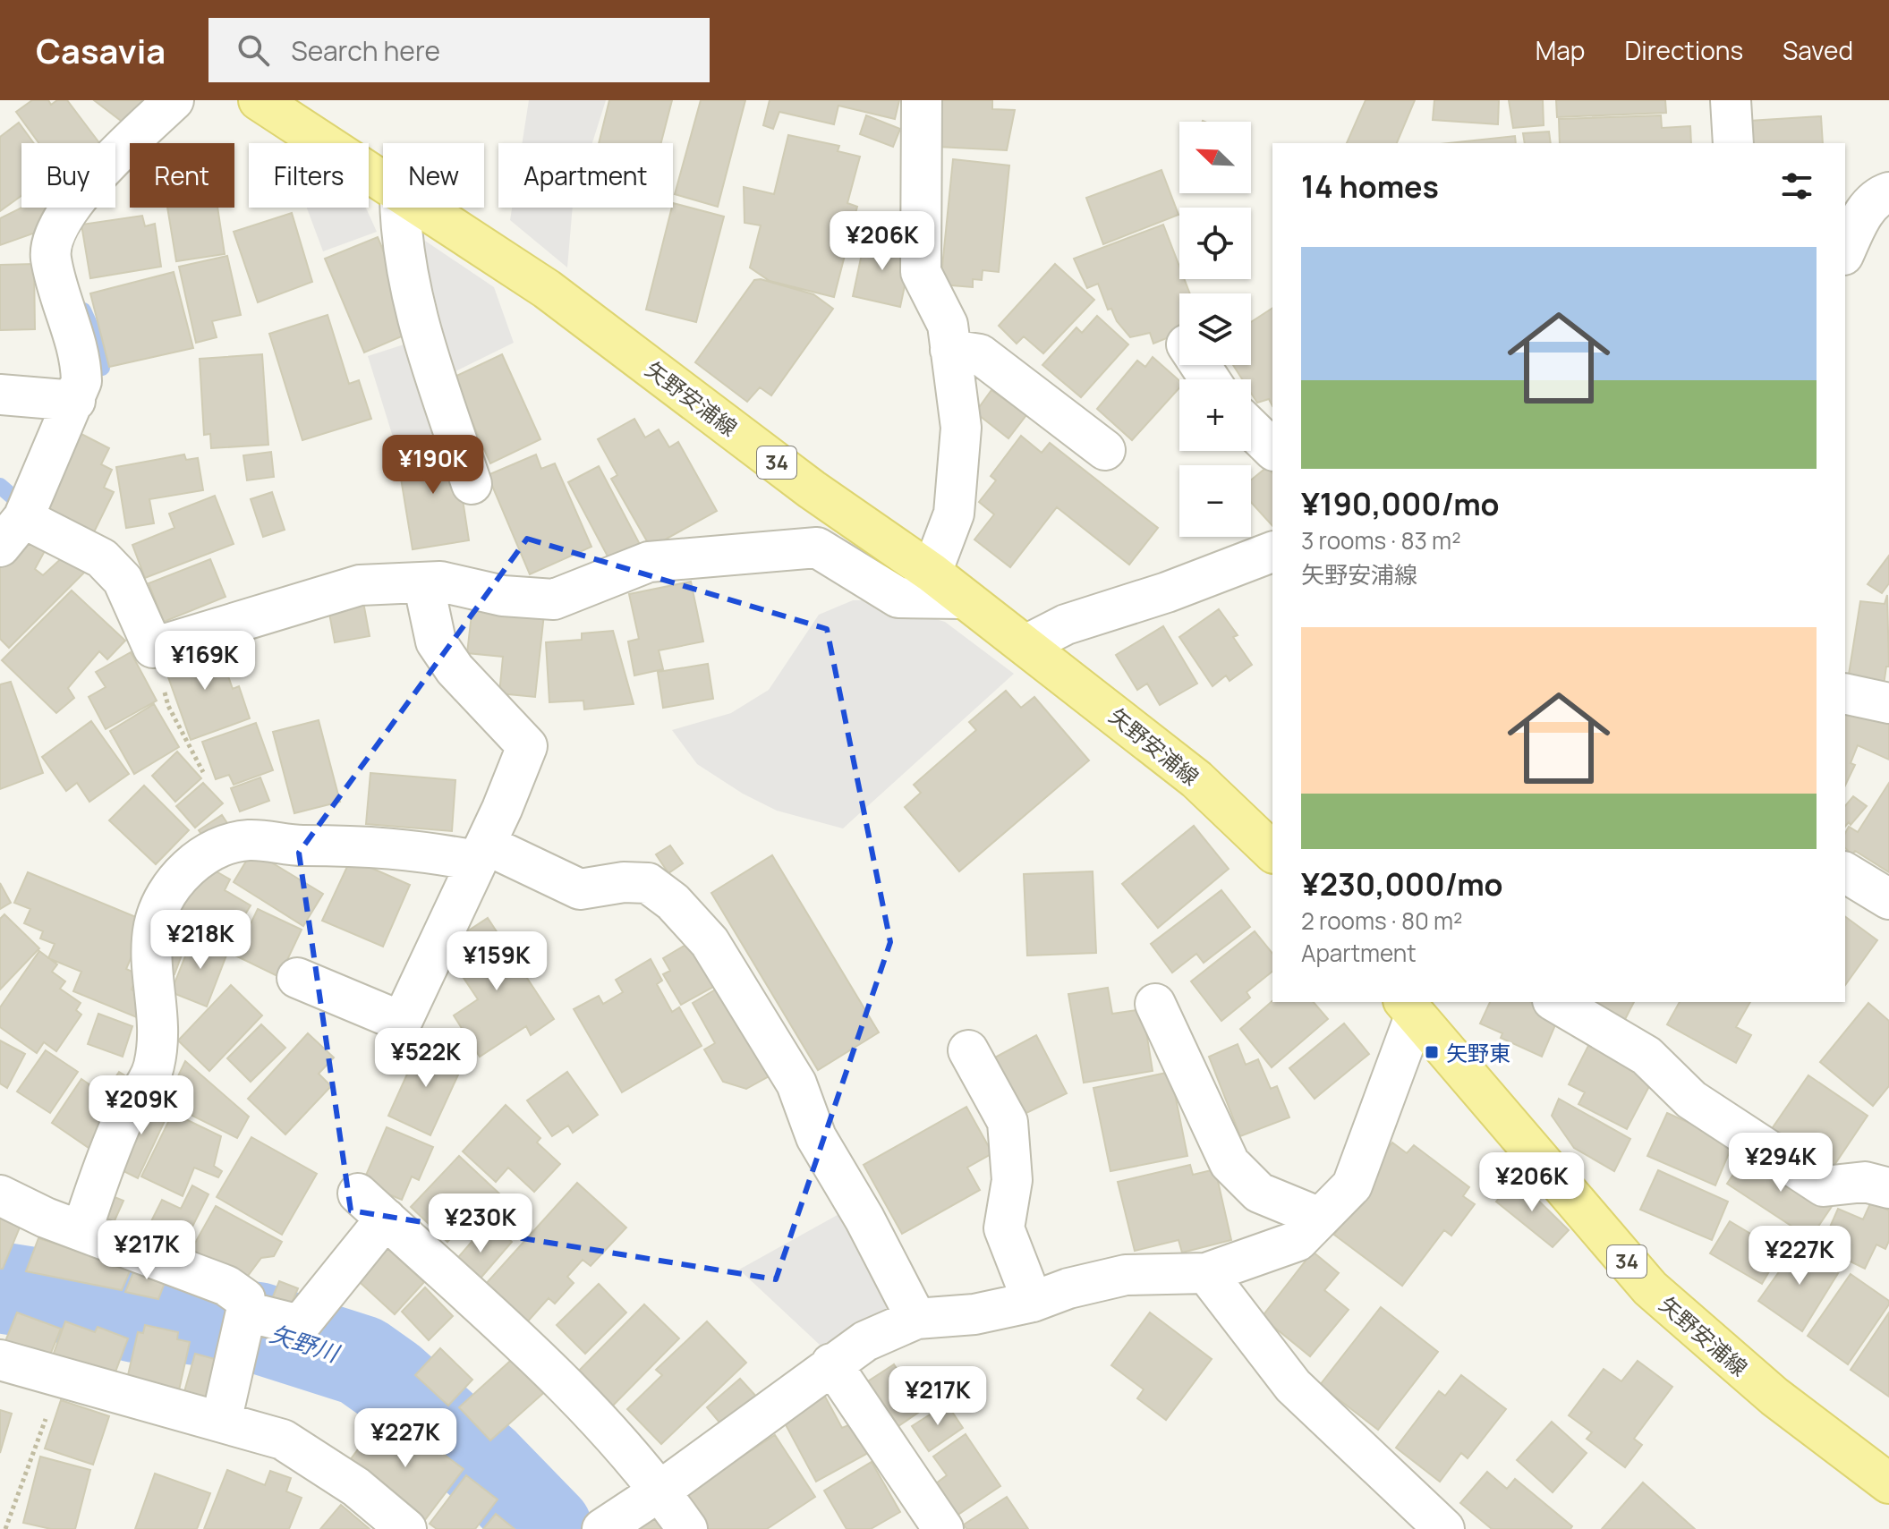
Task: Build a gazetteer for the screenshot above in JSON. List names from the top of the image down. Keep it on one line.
{"streets":{"main road":["矢野安浦線","34"]},"water":["矢野川"],"places":{"transit":["矢野東"]},"north":"top left","page":{"header":"Casavia","search":"Search here","nav":["Map","Directions","Saved"],"map_buttons":["+","−"],"chip":["Buy","Rent","Filters","New","Apartment"],"heading":"14 homes","price":["¥206K","¥190K","¥169K","¥218K","¥159K","¥522K","¥209K","¥294K","¥206K","¥230K","¥217K","¥227K","¥217K","¥227K"],"list":[{"name":"¥190,000/mo","note":"3 rooms · 83 m² · 矢野安浦線"},{"name":"¥230,000/mo","note":"2 rooms · 80 m² · Apartment"}]}}
